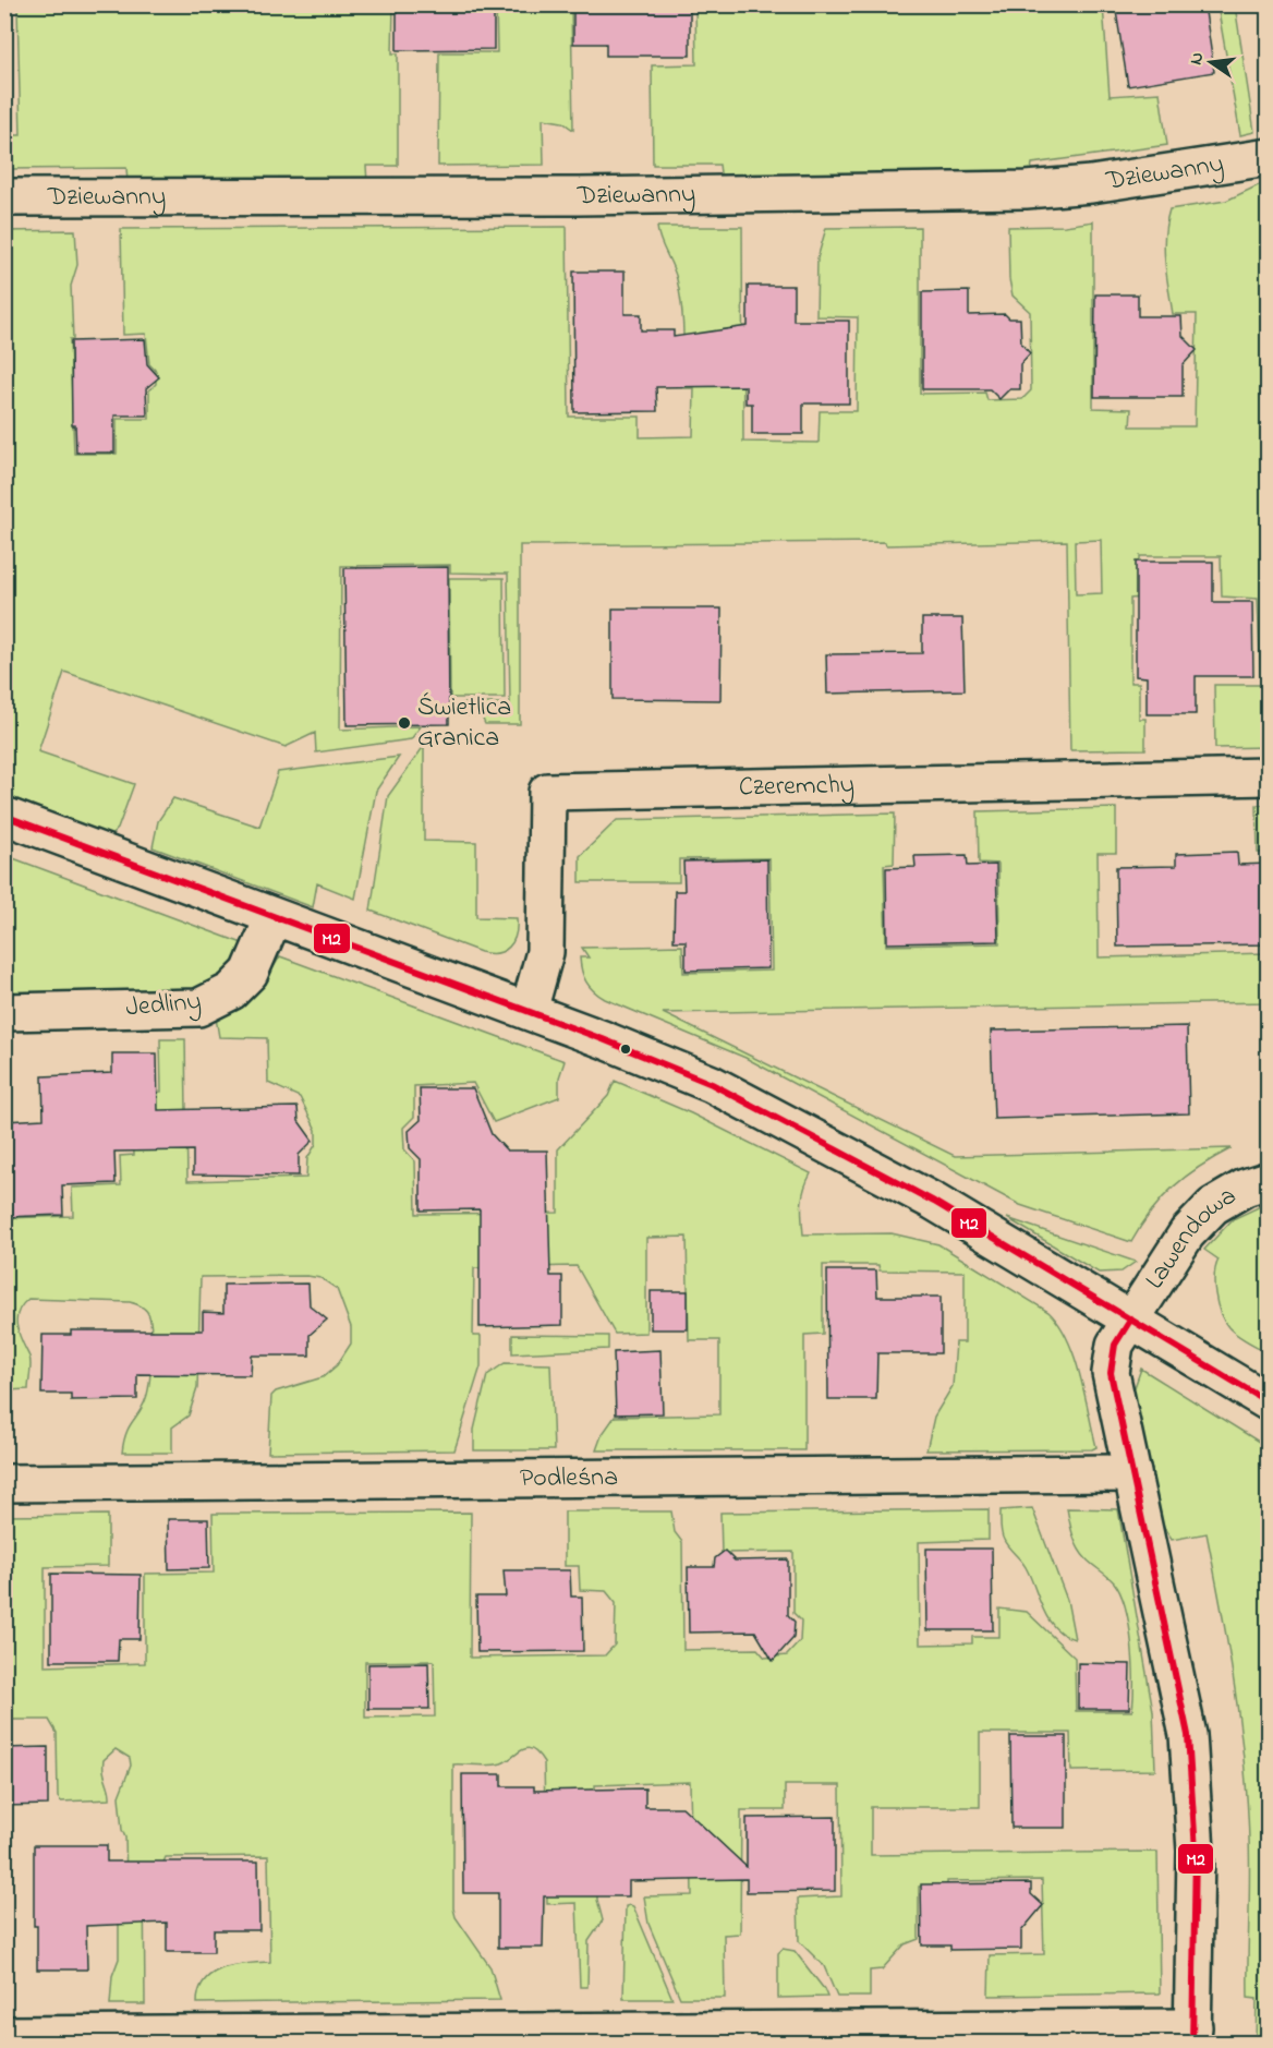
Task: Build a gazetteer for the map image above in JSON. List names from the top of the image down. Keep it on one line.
{"streets":{"street":["Dziewanny","Czeremchy","Jedliny","Lawendowa","Podleśna"]},"crossings":[["Lawendowa","Podleśna"]],"places":["Świetlica Granica"],"lines":["transit line M2"],"north":"left"}
